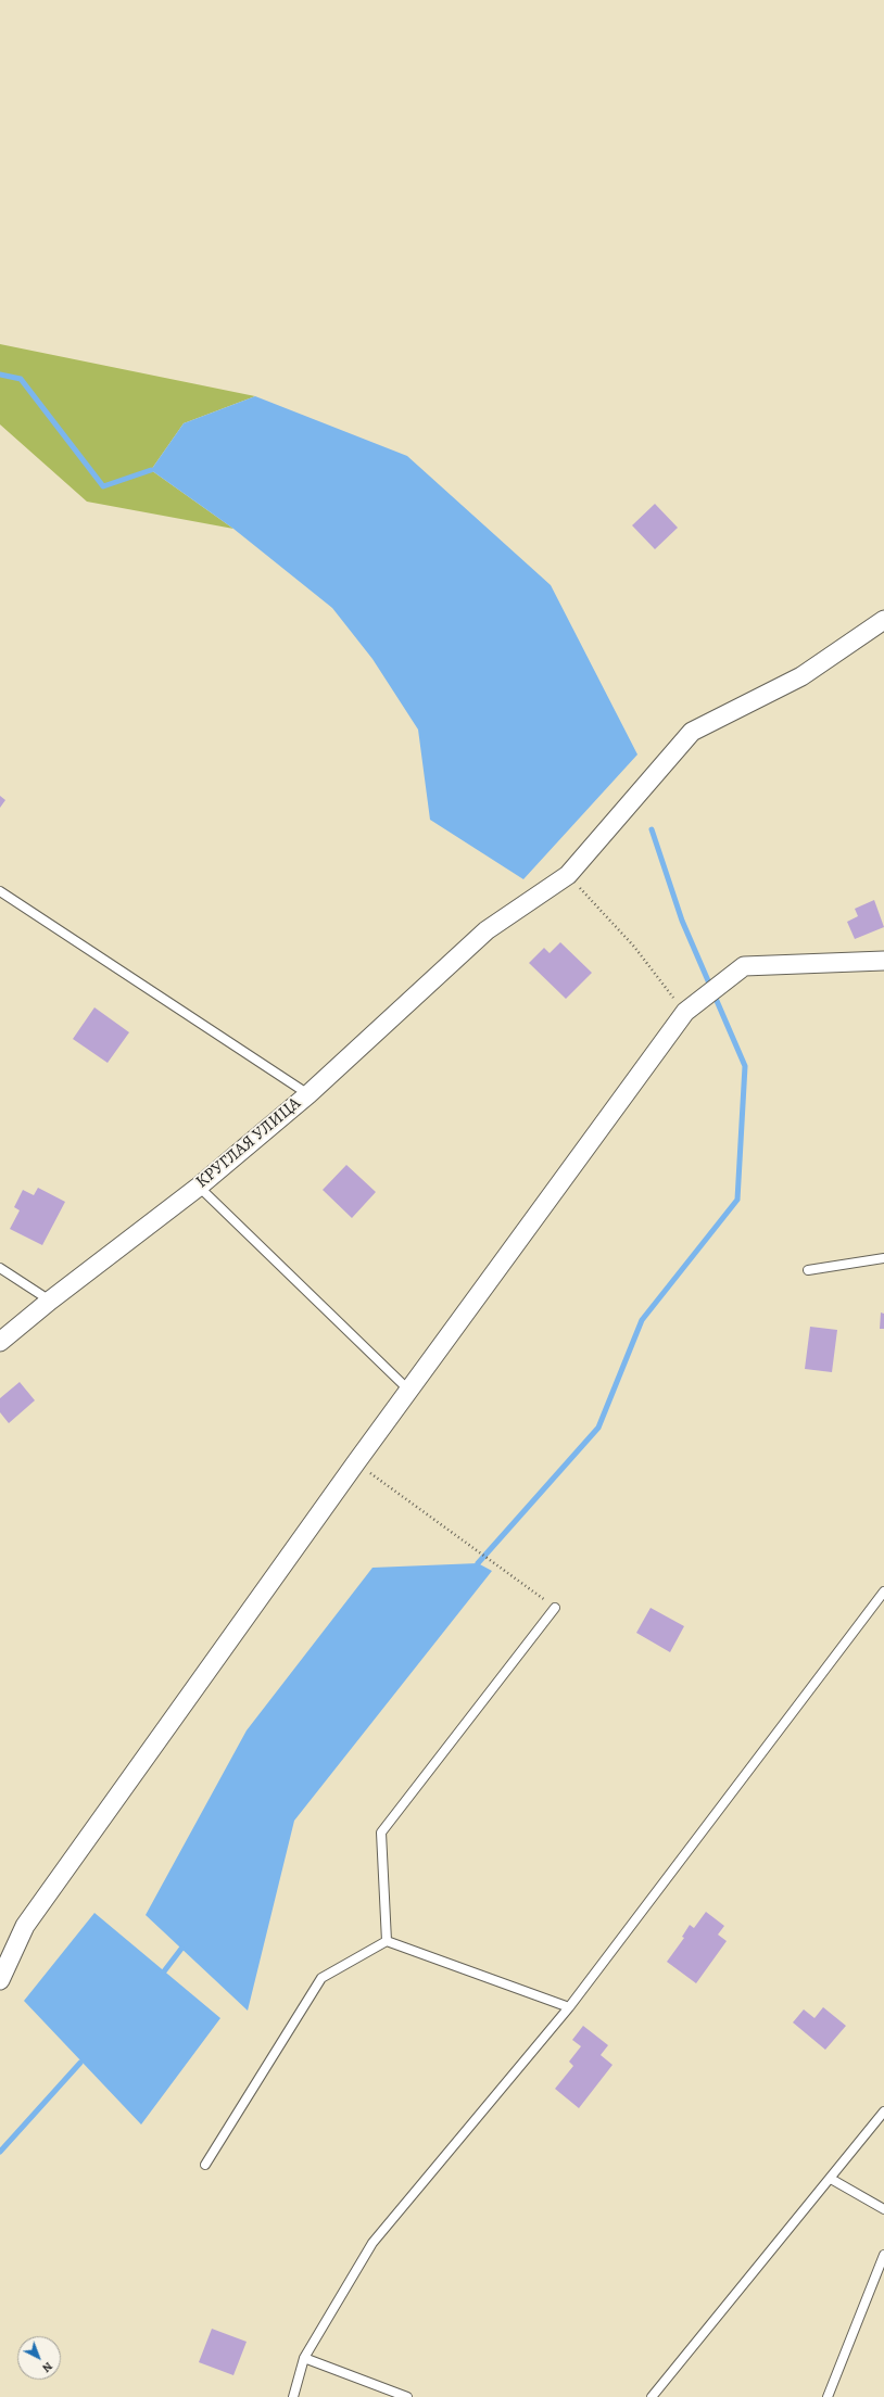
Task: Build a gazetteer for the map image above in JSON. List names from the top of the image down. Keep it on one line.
{"streets":{"street":["КРУГЛАЯ УЛИЦА"]},"north":"bottom right"}
